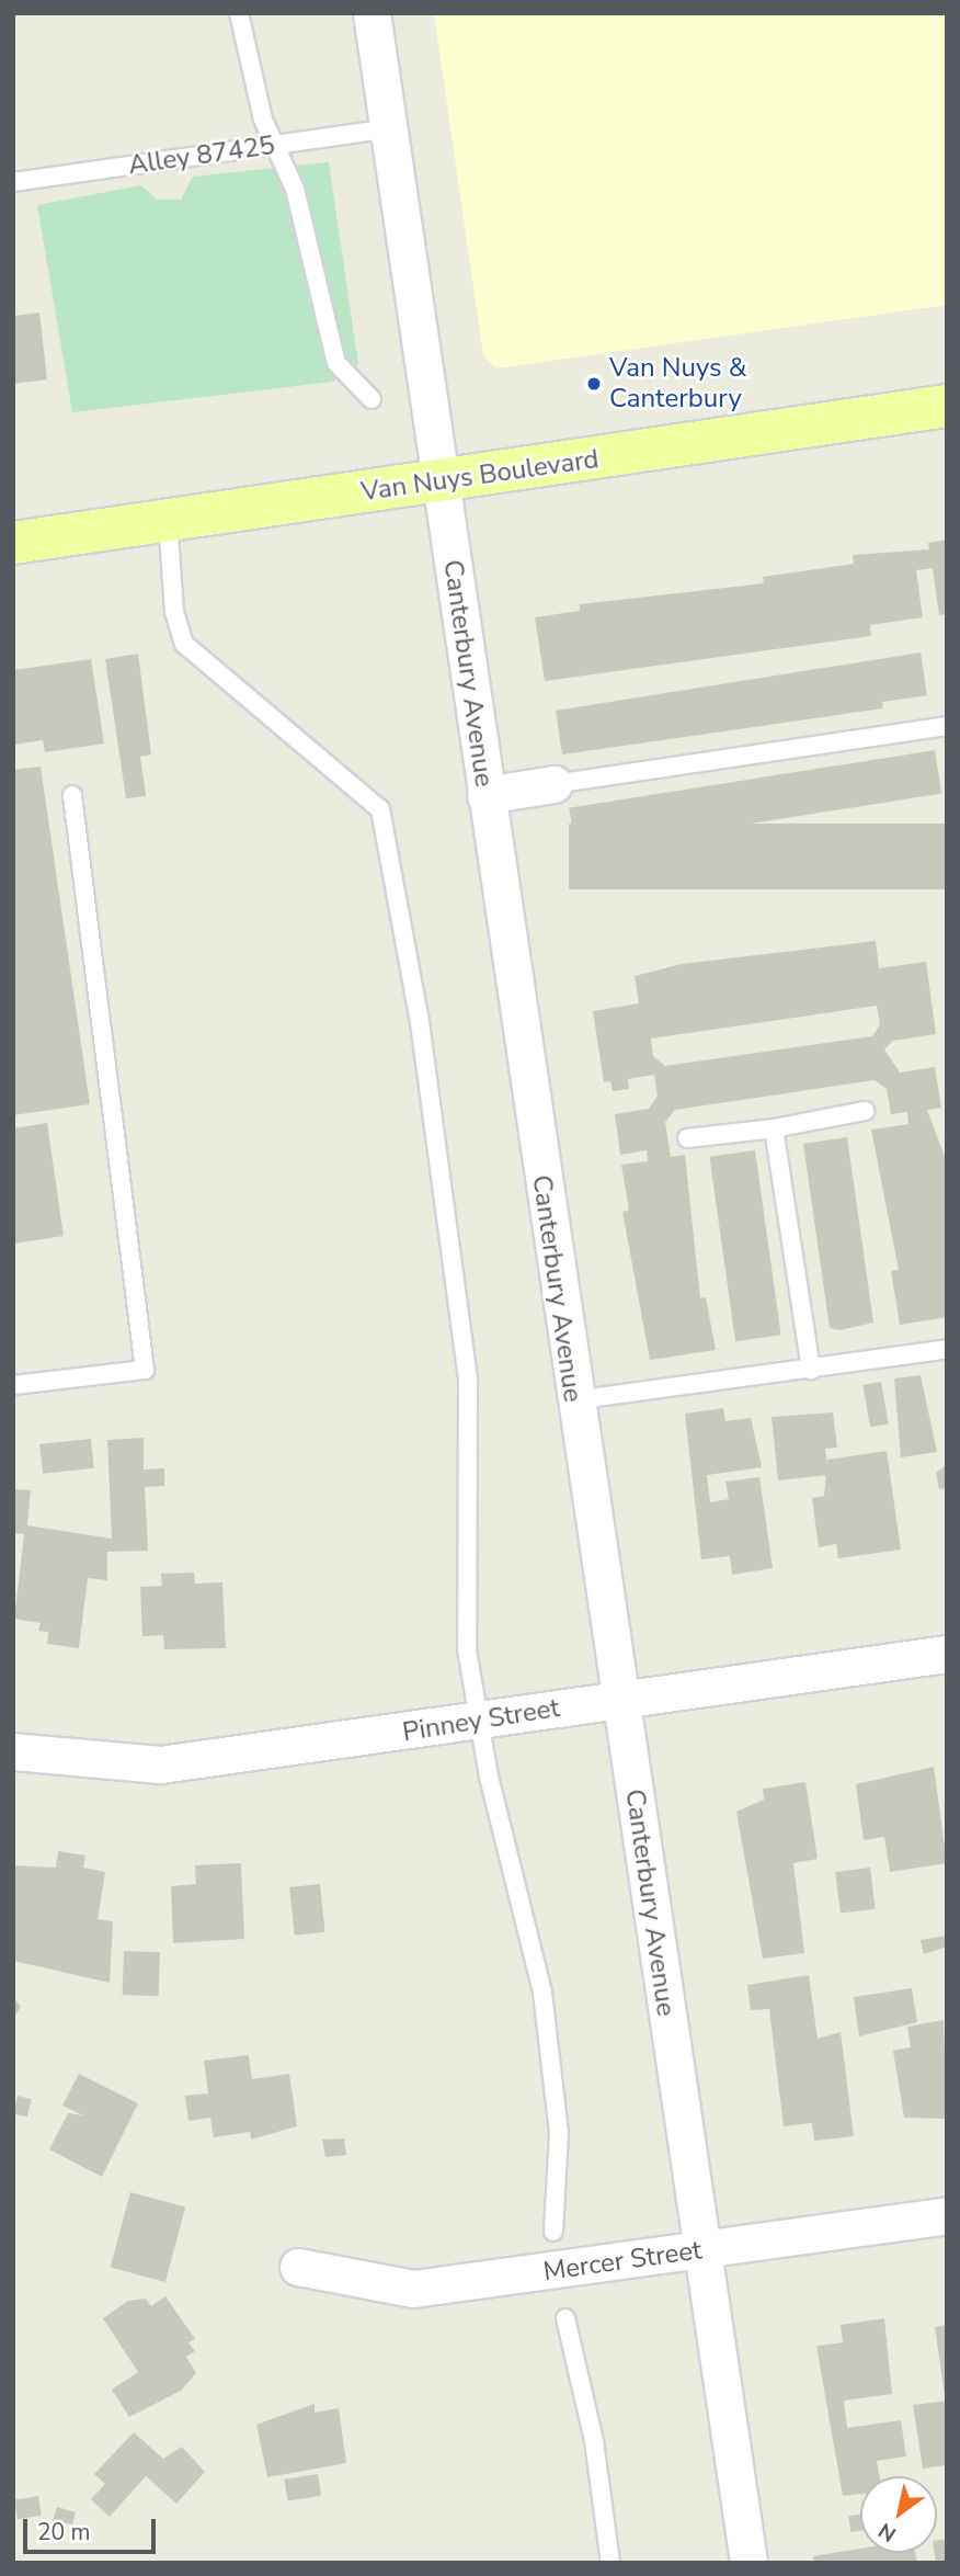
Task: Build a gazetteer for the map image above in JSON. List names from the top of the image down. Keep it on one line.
{"streets":{"main road":["Van Nuys Boulevard"],"street":["Canterbury Avenue","Pinney Street","Mercer Street"],"lane":["Alley 87425"]},"crossings":[["Alley 87425","Canterbury Avenue"],["Van Nuys Boulevard","Canterbury Avenue"],["Canterbury Avenue","Pinney Street"],["Canterbury Avenue","Mercer Street"]],"places":["Van Nuys & Canterbury"],"scale_bar":"20 m","north":"bottom left"}
